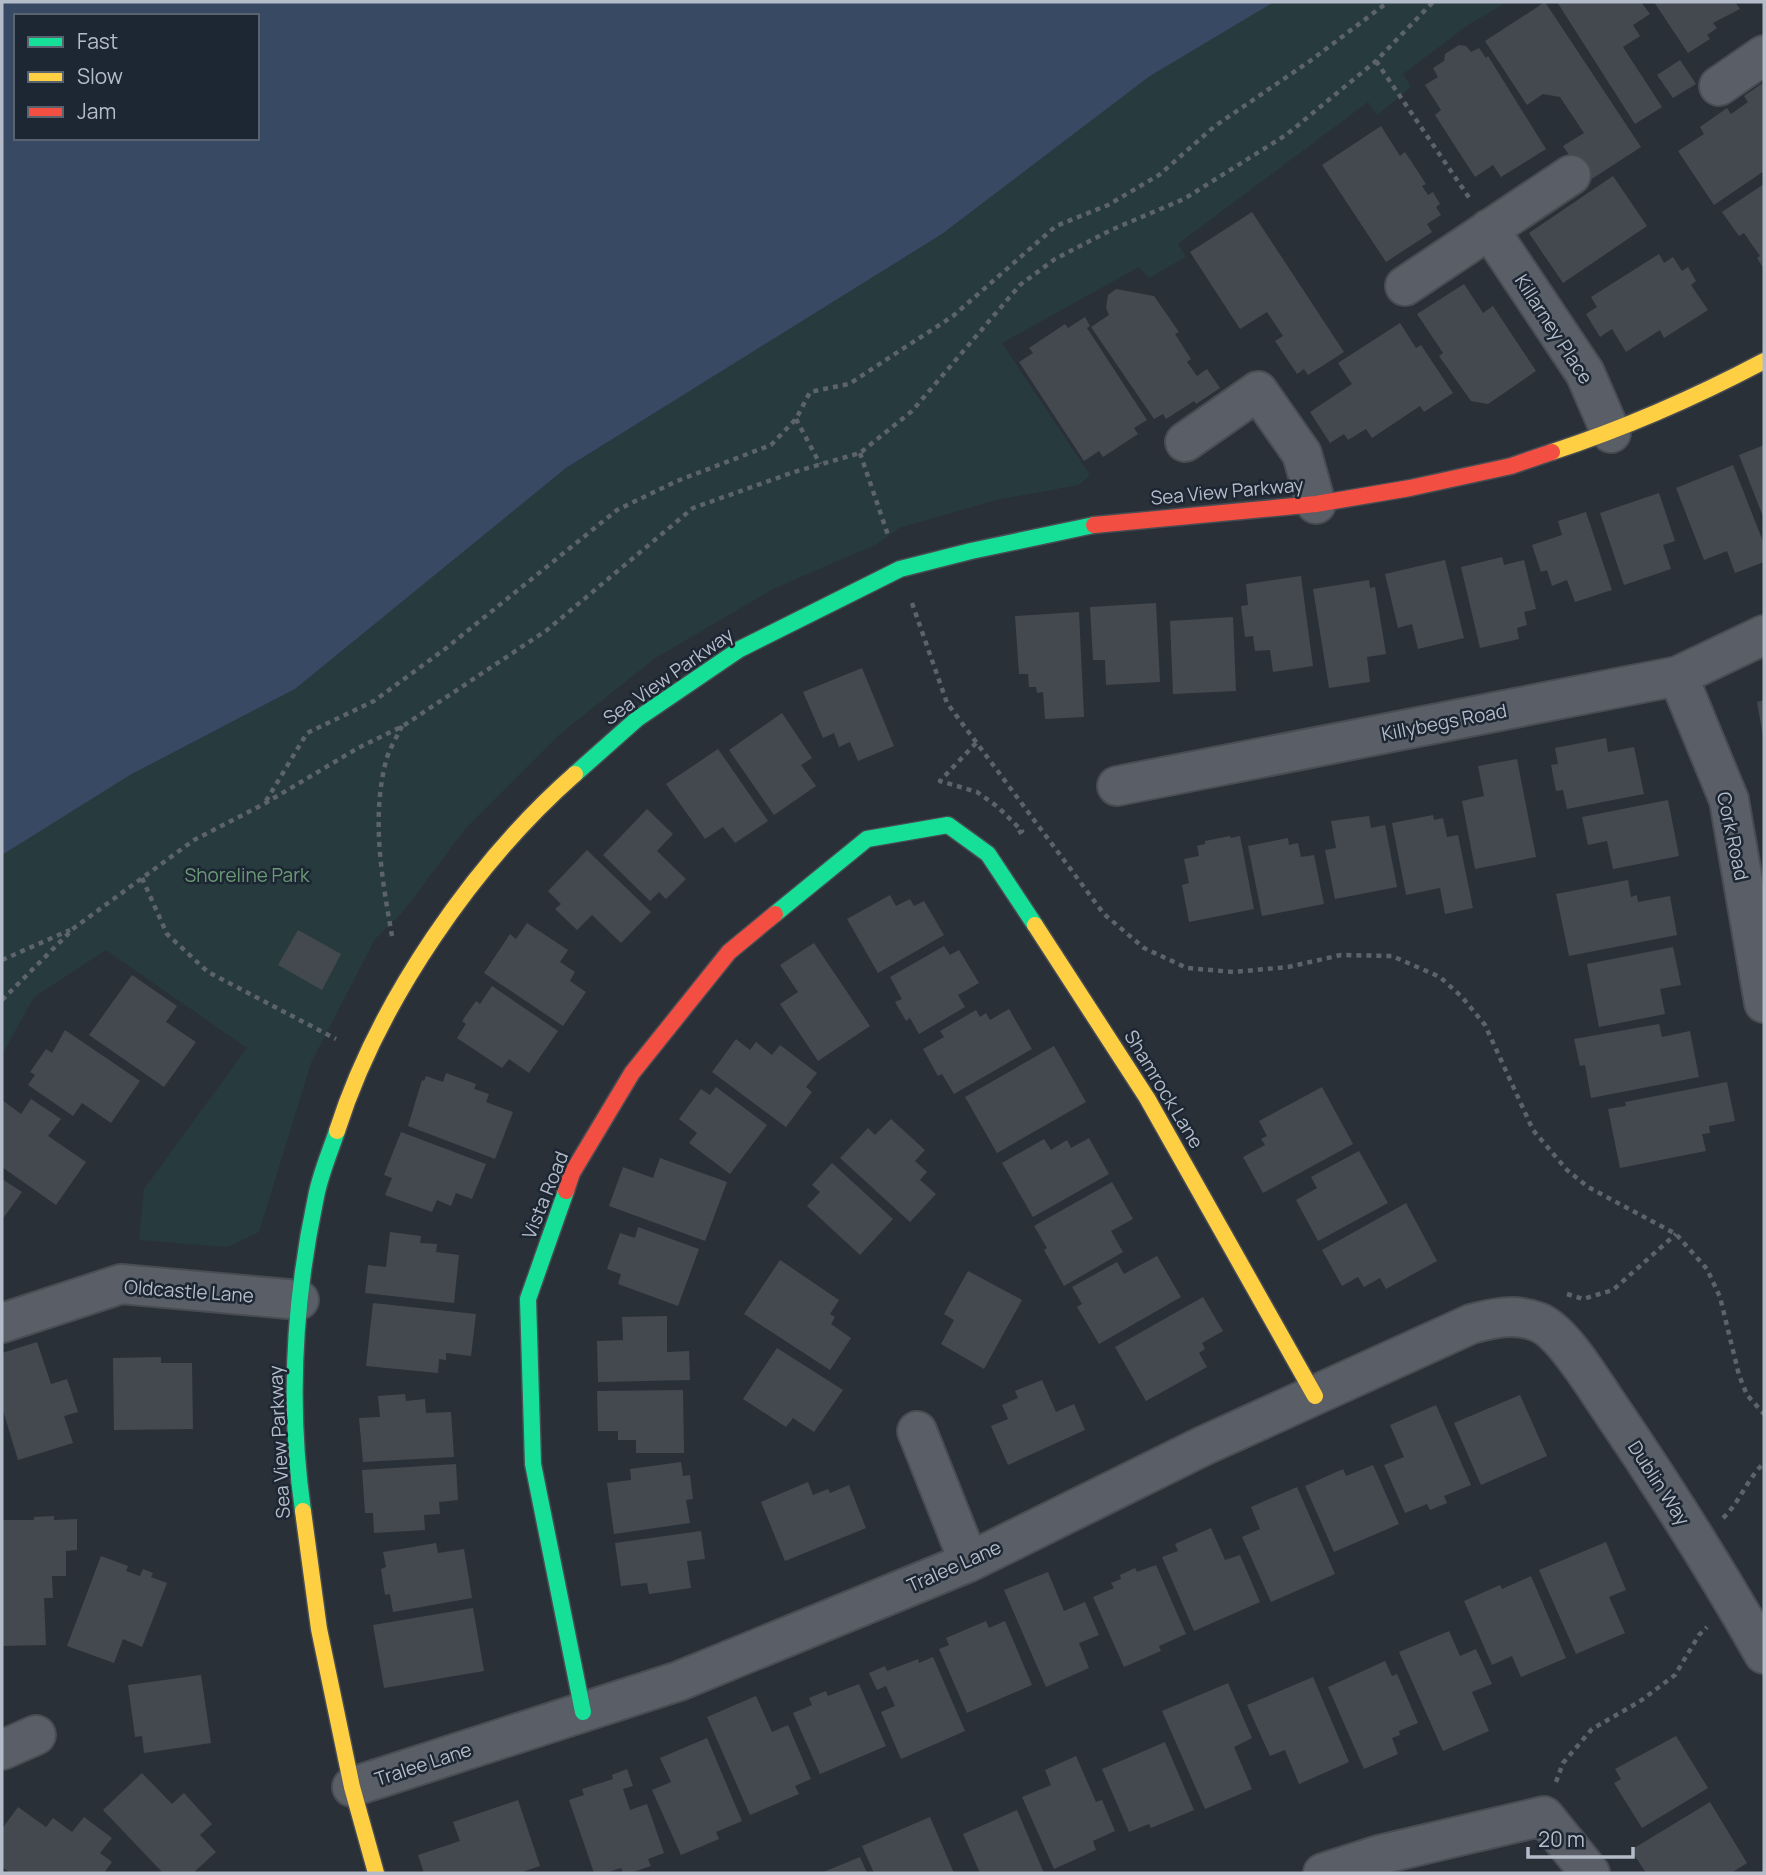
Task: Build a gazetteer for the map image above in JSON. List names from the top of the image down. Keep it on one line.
{"streets":{"street":["Killarney Place","Sea View Parkway","Killybegs Road","Cork Road","Shamrock Lane","Vista Road","Oldcastle Lane","Dublin Way","Tralee Lane"]},"crossings":[["Killarney Place","Sea View Parkway"],["Sea View Parkway","Oldcastle Lane"],["Sea View Parkway","Tralee Lane"],["Killybegs Road","Cork Road"],["Shamrock Lane","Vista Road"],["Shamrock Lane","Tralee Lane"],["Vista Road","Tralee Lane"],["Dublin Way","Tralee Lane"]],"parks":["Shoreline Park"],"legend":["Fast","Slow","Jam"],"scale_bar":"20 m"}
